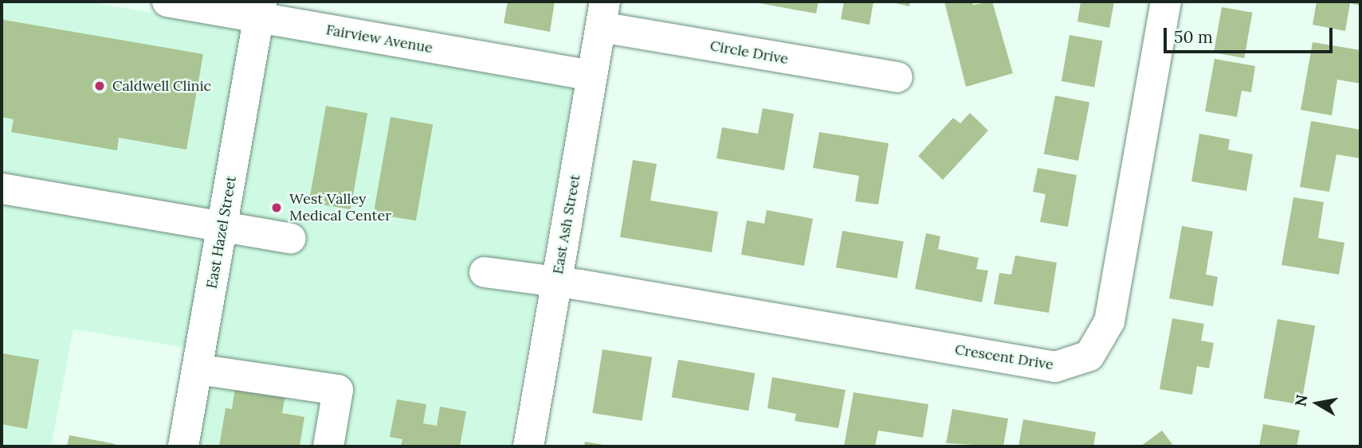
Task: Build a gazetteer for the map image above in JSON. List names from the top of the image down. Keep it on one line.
{"streets":{"street":["Fairview Avenue","Circle Drive","East Ash Street","East Hazel Street","Crescent Drive"]},"crossings":[["Fairview Avenue","East Ash Street"],["Fairview Avenue","East Hazel Street"],["Circle Drive","East Ash Street"],["East Ash Street","Crescent Drive"]],"places":["Caldwell Clinic","West Valley Medical Center"],"scale_bar":"50 m","north":"left"}
